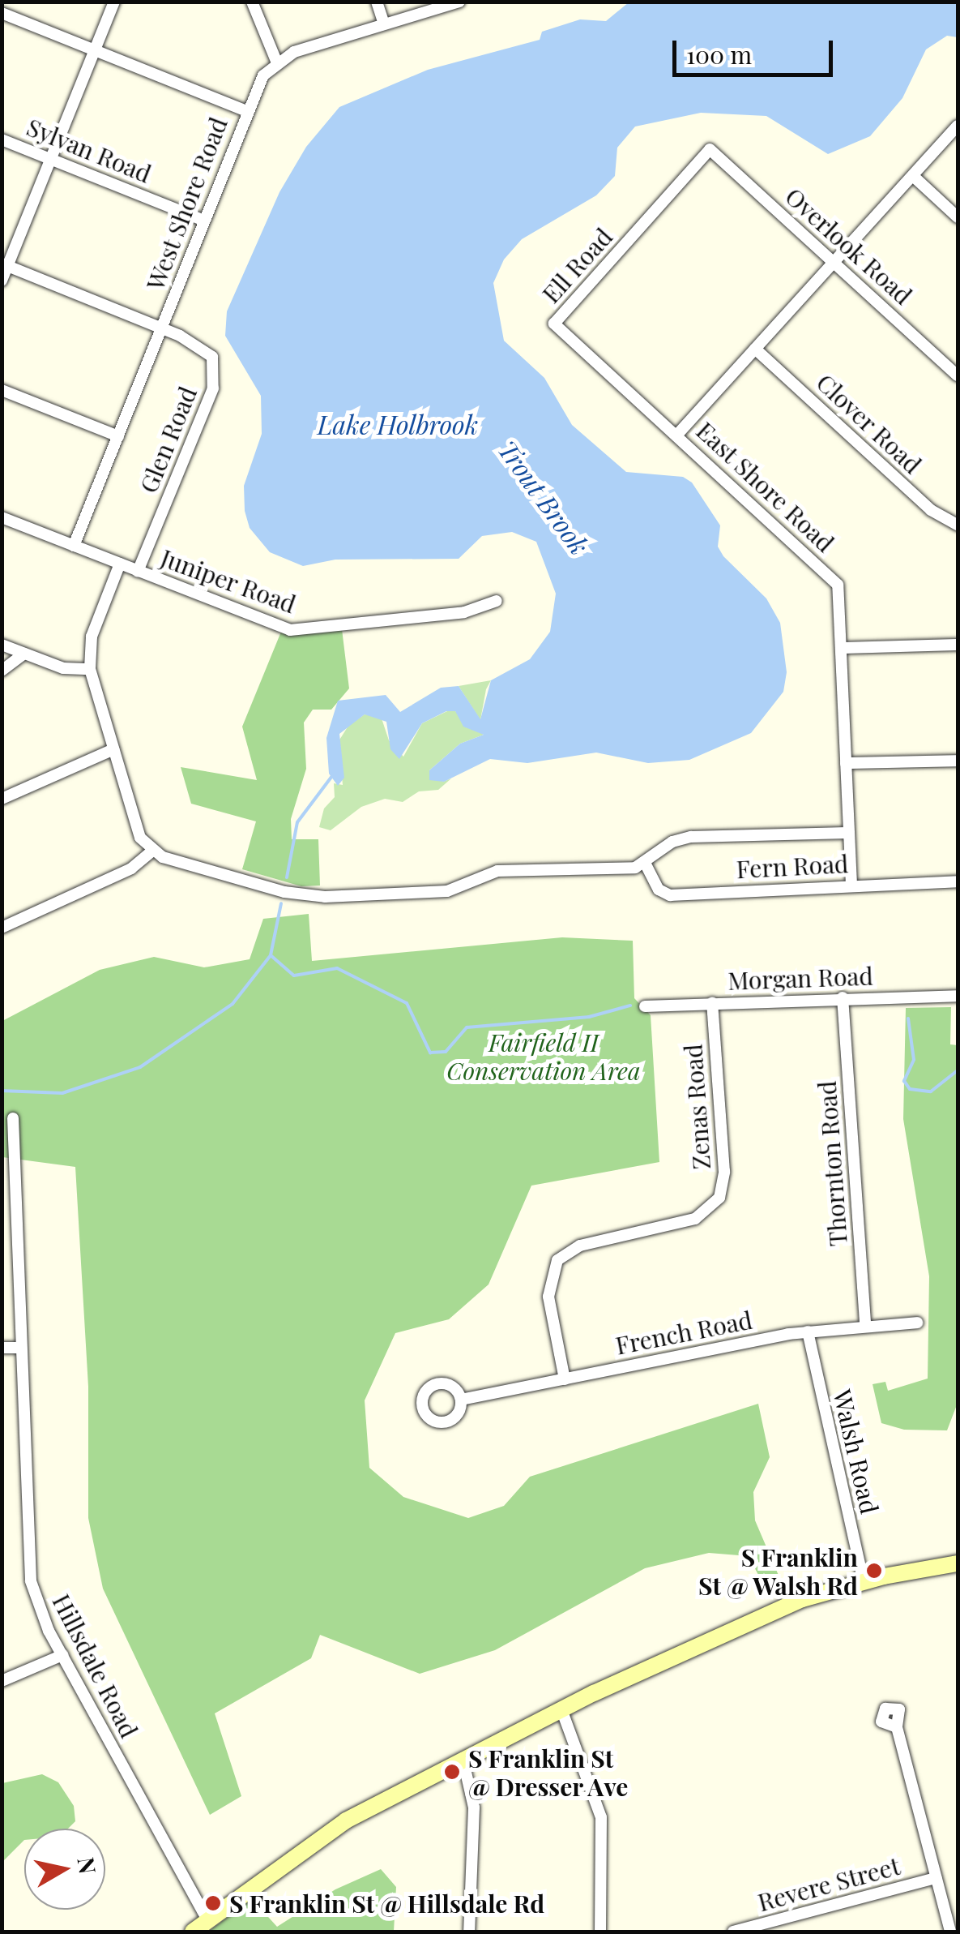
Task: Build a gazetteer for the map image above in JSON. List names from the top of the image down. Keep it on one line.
{"streets":{"street":["Sylvan Road","West Shore Road","Overlook Road","Ell Road","Clover Road","Glen Road","East Shore Road","Juniper Road","Fern Road","Morgan Road","Zenas Road","Thornton Road","French Road","Walsh Road","Hillsdale Road","Revere Street"]},"crossings":[["Sylvan Road","West Shore Road"],["West Shore Road","Glen Road"],["West Shore Road","Juniper Road"],["Overlook Road","Ell Road"],["Overlook Road","East Shore Road"],["Ell Road","East Shore Road"],["Clover Road","East Shore Road"],["Glen Road","Juniper Road"],["East Shore Road","Fern Road"],["Morgan Road","Zenas Road"],["Morgan Road","Thornton Road"],["Zenas Road","French Road"],["Thornton Road","French Road"],["French Road","Walsh Road"]],"water":["Lake Holbrook","Trout Brook"],"parks":["Fairfield II Conservation Area"],"places":["S Franklin St @ Walsh Rd","S Franklin St @ Dresser Ave","S Franklin St @ Hillsdale Rd"],"scale_bar":"100 m","north":"right"}
